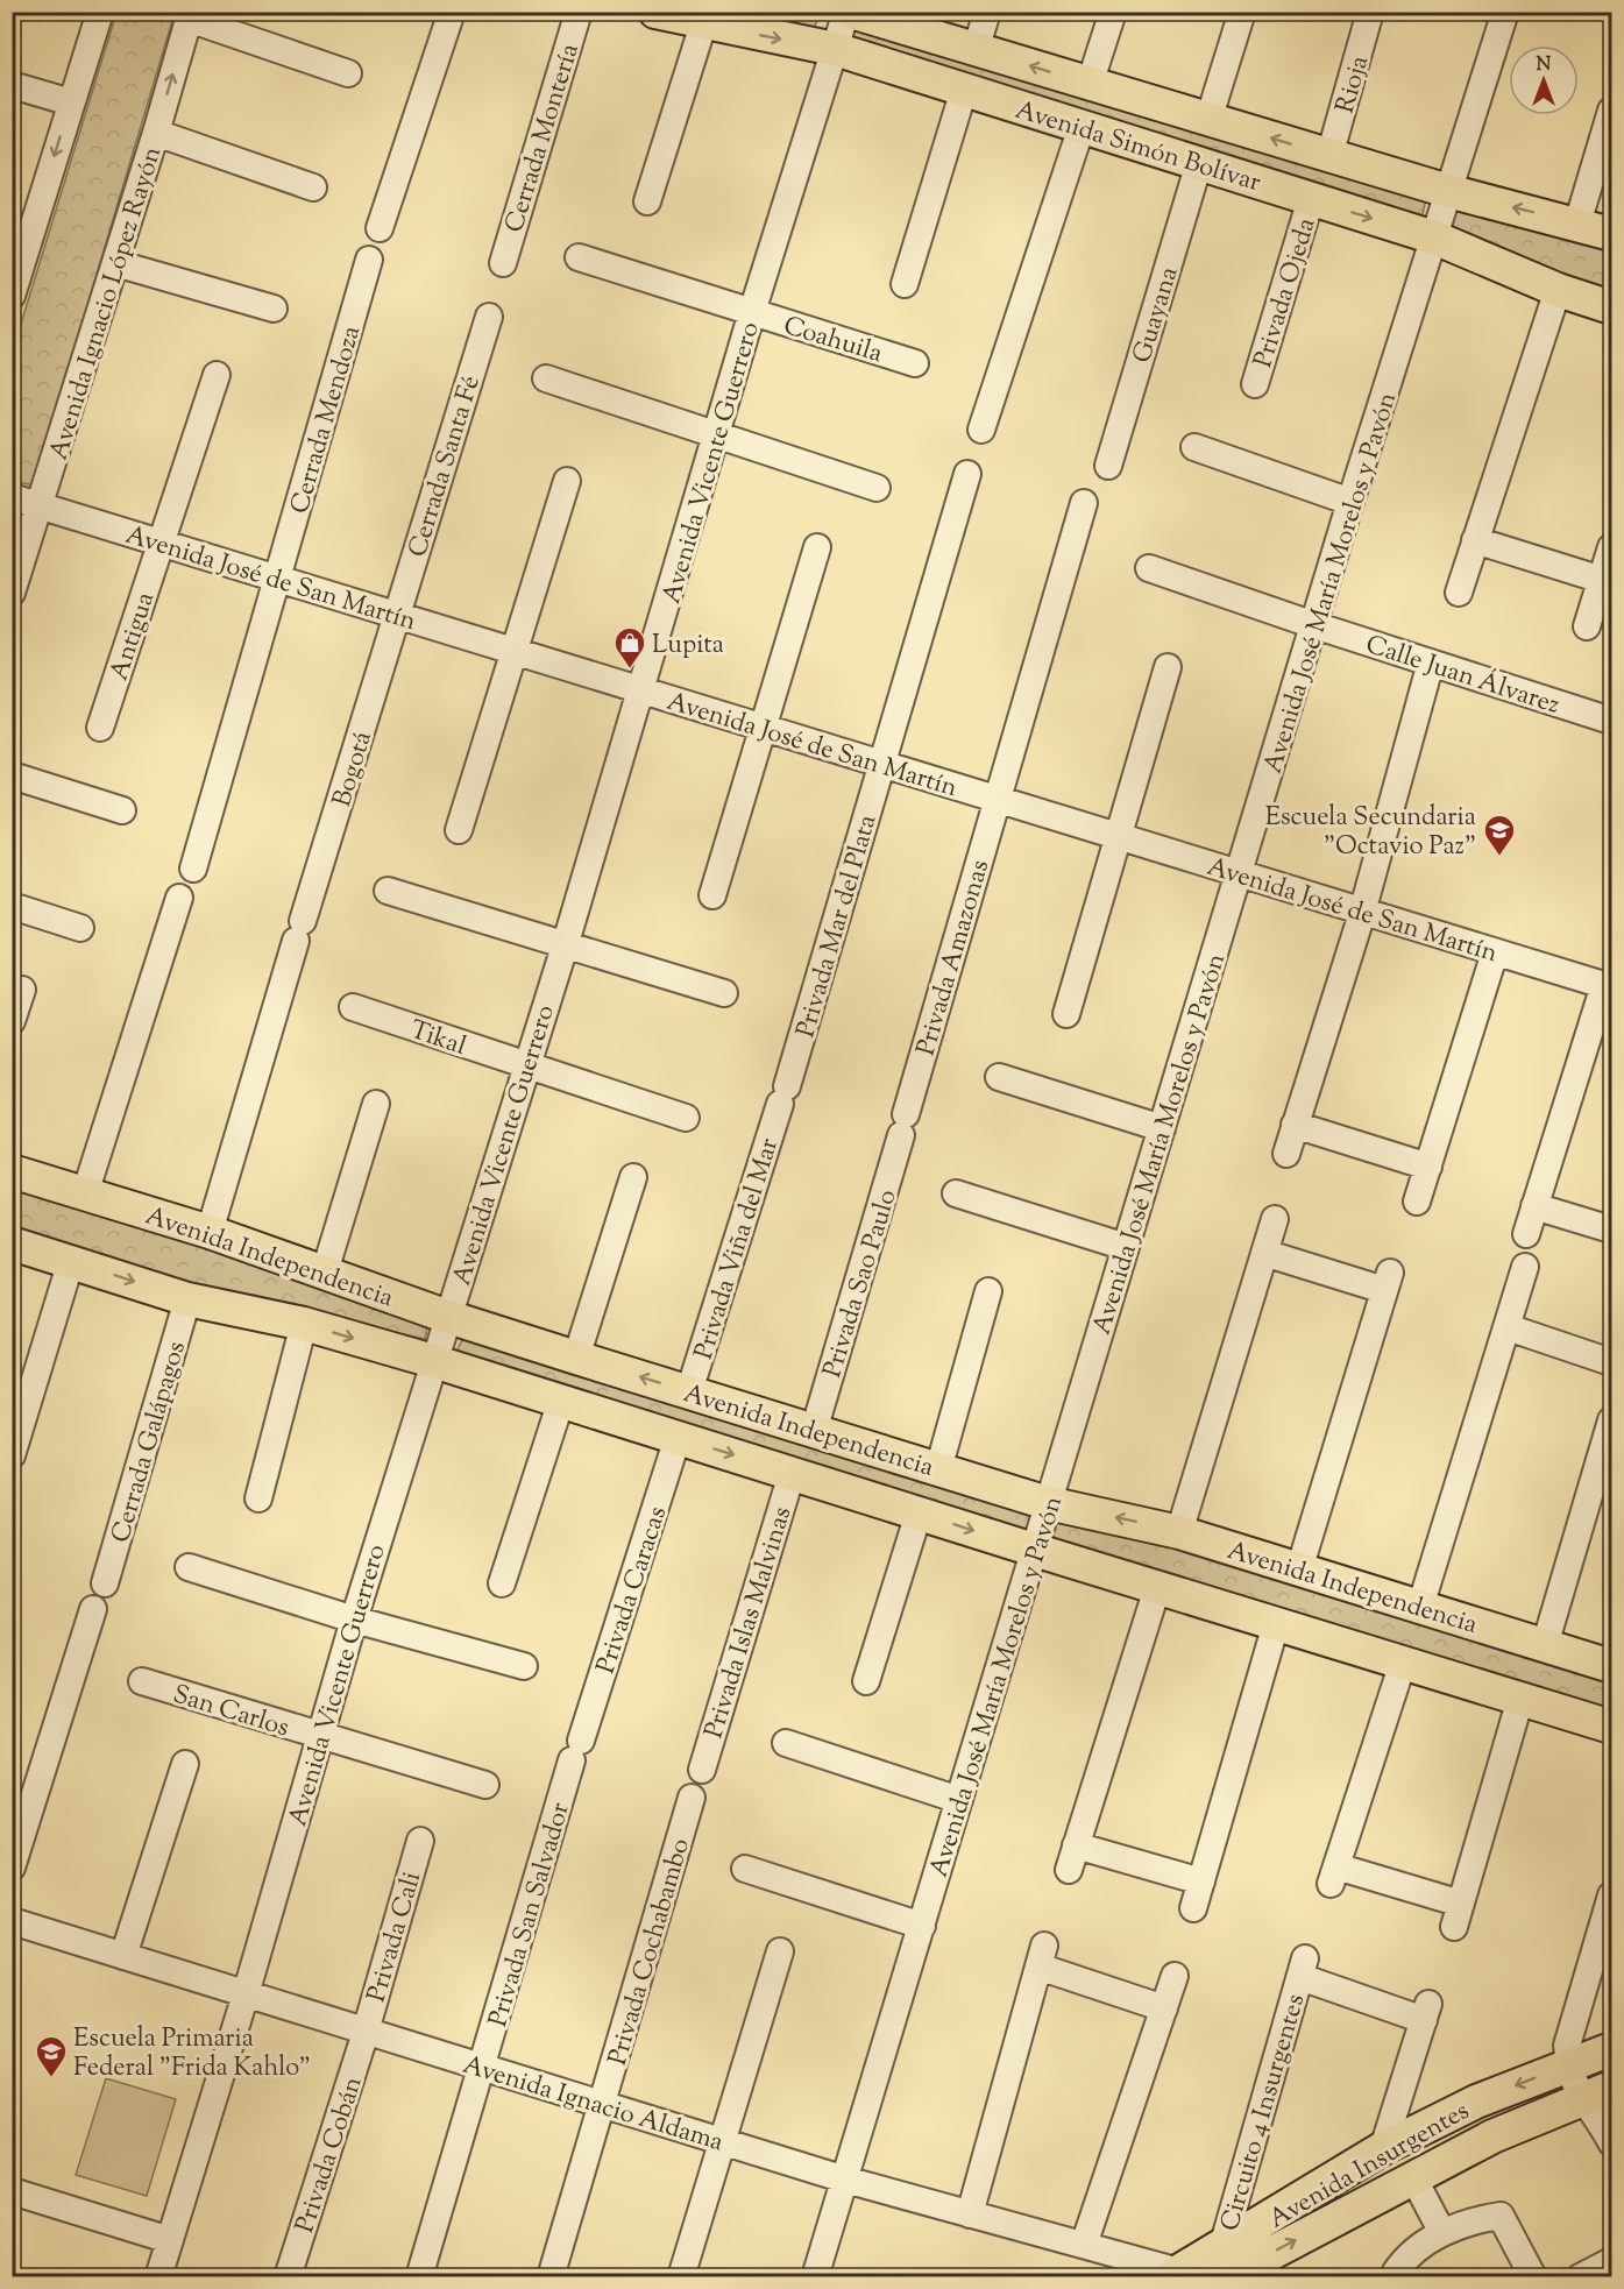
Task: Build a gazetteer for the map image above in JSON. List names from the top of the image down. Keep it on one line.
{"streets":{"main road":["Avenida Simón Bolívar","Avenida Independencia","Avenida Insurgentes"],"street":["Rioja","Cerrada Montería","Privada Ojeda","Avenida Ignacio López Rayón","Guayana","Coahuila","Cerrada Mendoza","Avenida Vicente Guerrero","Cerrada Santa Fé","Avenida José de San Martín","Avenida José María Morelos y Pavón","Antigua","Calle Juan Álvarez","Bogotá","Privada Mar del Plata","Privada Amazonas","Tikal","Privada Viña del Mar","Privada Sao Paulo","Cerrada Galápagos","Privada Caracas","Privada Islas Malvinas","San Carlos","Privada San Salvador","Privada Cali","Privada Cochabambo","Avenida Ignacio Aldama","Circuito 4 Insurgentes","Privada Cobán"]},"crossings":[["Rioja","Avenida Simón Bolívar"],["Avenida Simón Bolívar","Privada Ojeda"],["Avenida Simón Bolívar","Guayana"],["Avenida Simón Bolívar","Avenida Vicente Guerrero"],["Avenida Simón Bolívar","Avenida José María Morelos y Pavón"],["Avenida Ignacio López Rayón","Avenida José de San Martín"],["Coahuila","Avenida Vicente Guerrero"],["Cerrada Mendoza","Avenida José de San Martín"],["Avenida Vicente Guerrero","Avenida José de San Martín"],["Avenida Vicente Guerrero","Tikal"],["Avenida Vicente Guerrero","Avenida Independencia"],["Avenida Vicente Guerrero","San Carlos"],["Avenida Vicente Guerrero","Avenida Ignacio Aldama"],["Cerrada Santa Fé","Avenida José de San Martín"],["Cerrada Santa Fé","Bogotá"],["Avenida José de San Martín","Avenida José María Morelos y Pavón"],["Avenida José de San Martín","Antigua"],["Avenida José de San Martín","Bogotá"],["Avenida José de San Martín","Privada Mar del Plata"],["Avenida José de San Martín","Privada Amazonas"],["Avenida José María Morelos y Pavón","Calle Juan Álvarez"],["Avenida José María Morelos y Pavón","Avenida Independencia"],["Avenida José María Morelos y Pavón","Avenida Ignacio Aldama"],["Bogotá","Avenida Independencia"],["Privada Mar del Plata","Privada Viña del Mar"],["Privada Amazonas","Privada Sao Paulo"],["Privada Viña del Mar","Avenida Independencia"],["Avenida Independencia","Privada Sao Paulo"],["Avenida Independencia","Cerrada Galápagos"],["Avenida Independencia","Privada Caracas"],["Avenida Independencia","Privada Islas Malvinas"],["Privada Caracas","Privada San Salvador"],["Privada San Salvador","Avenida Ignacio Aldama"],["Privada Cali","Avenida Ignacio Aldama"],["Privada Cali","Privada Cobán"],["Privada Cochabambo","Avenida Ignacio Aldama"],["Avenida Ignacio Aldama","Privada Cobán"],["Avenida Ignacio Aldama","Avenida Insurgentes"],["Circuito 4 Insurgentes","Avenida Insurgentes"]],"places":{"shop":["Lupita"],"school or university":["Escuela Secundaria \"Octavio Paz\"","Escuela Primaria Federal \"Frida Kahlo\""]},"north":"top"}
